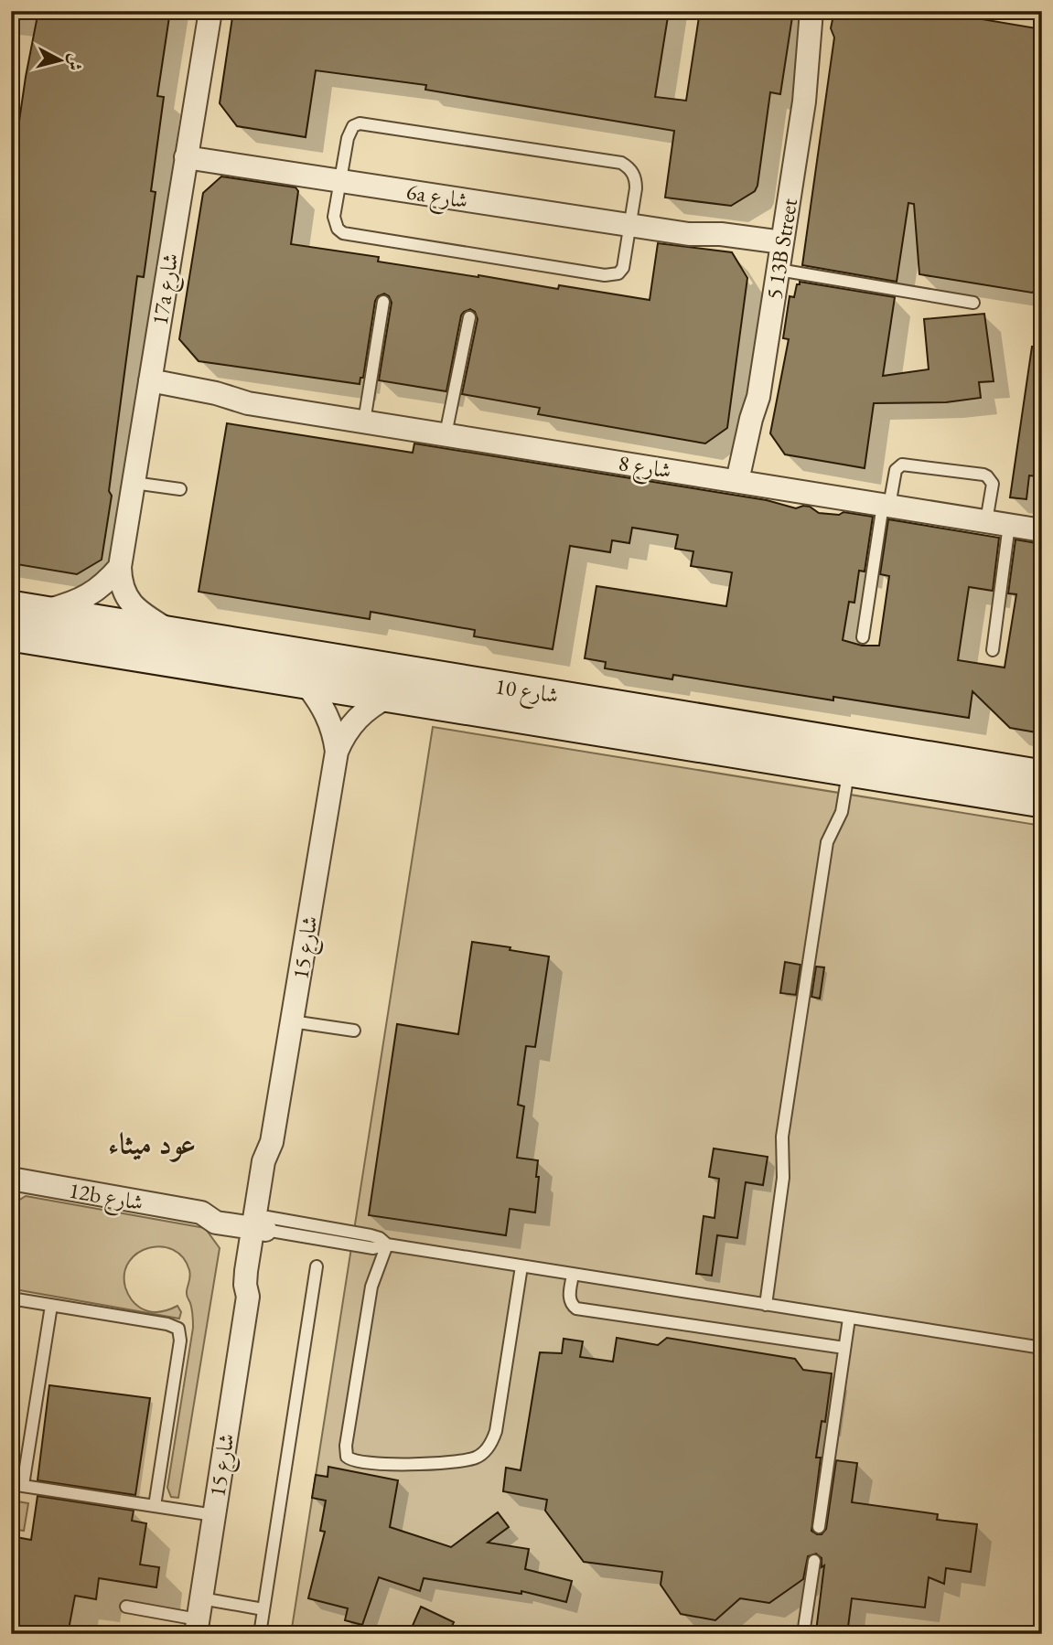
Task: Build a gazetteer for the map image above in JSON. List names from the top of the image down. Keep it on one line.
{"streets":{"main road":["شارع 10"],"street":["6a شارع","5 13B Street","17a شارع","شارع 8","شارع 15","12b شارع"]},"crossings":[["6a شارع","5 13B Street"],["6a شارع","17a شارع"],["5 13B Street","شارع 8"],["17a شارع","شارع 8"],["17a شارع","شارع 10"],["شارع 10","شارع 15"],["شارع 15","12b شارع"]],"districts":["عود ميثاء"],"north":"right"}
